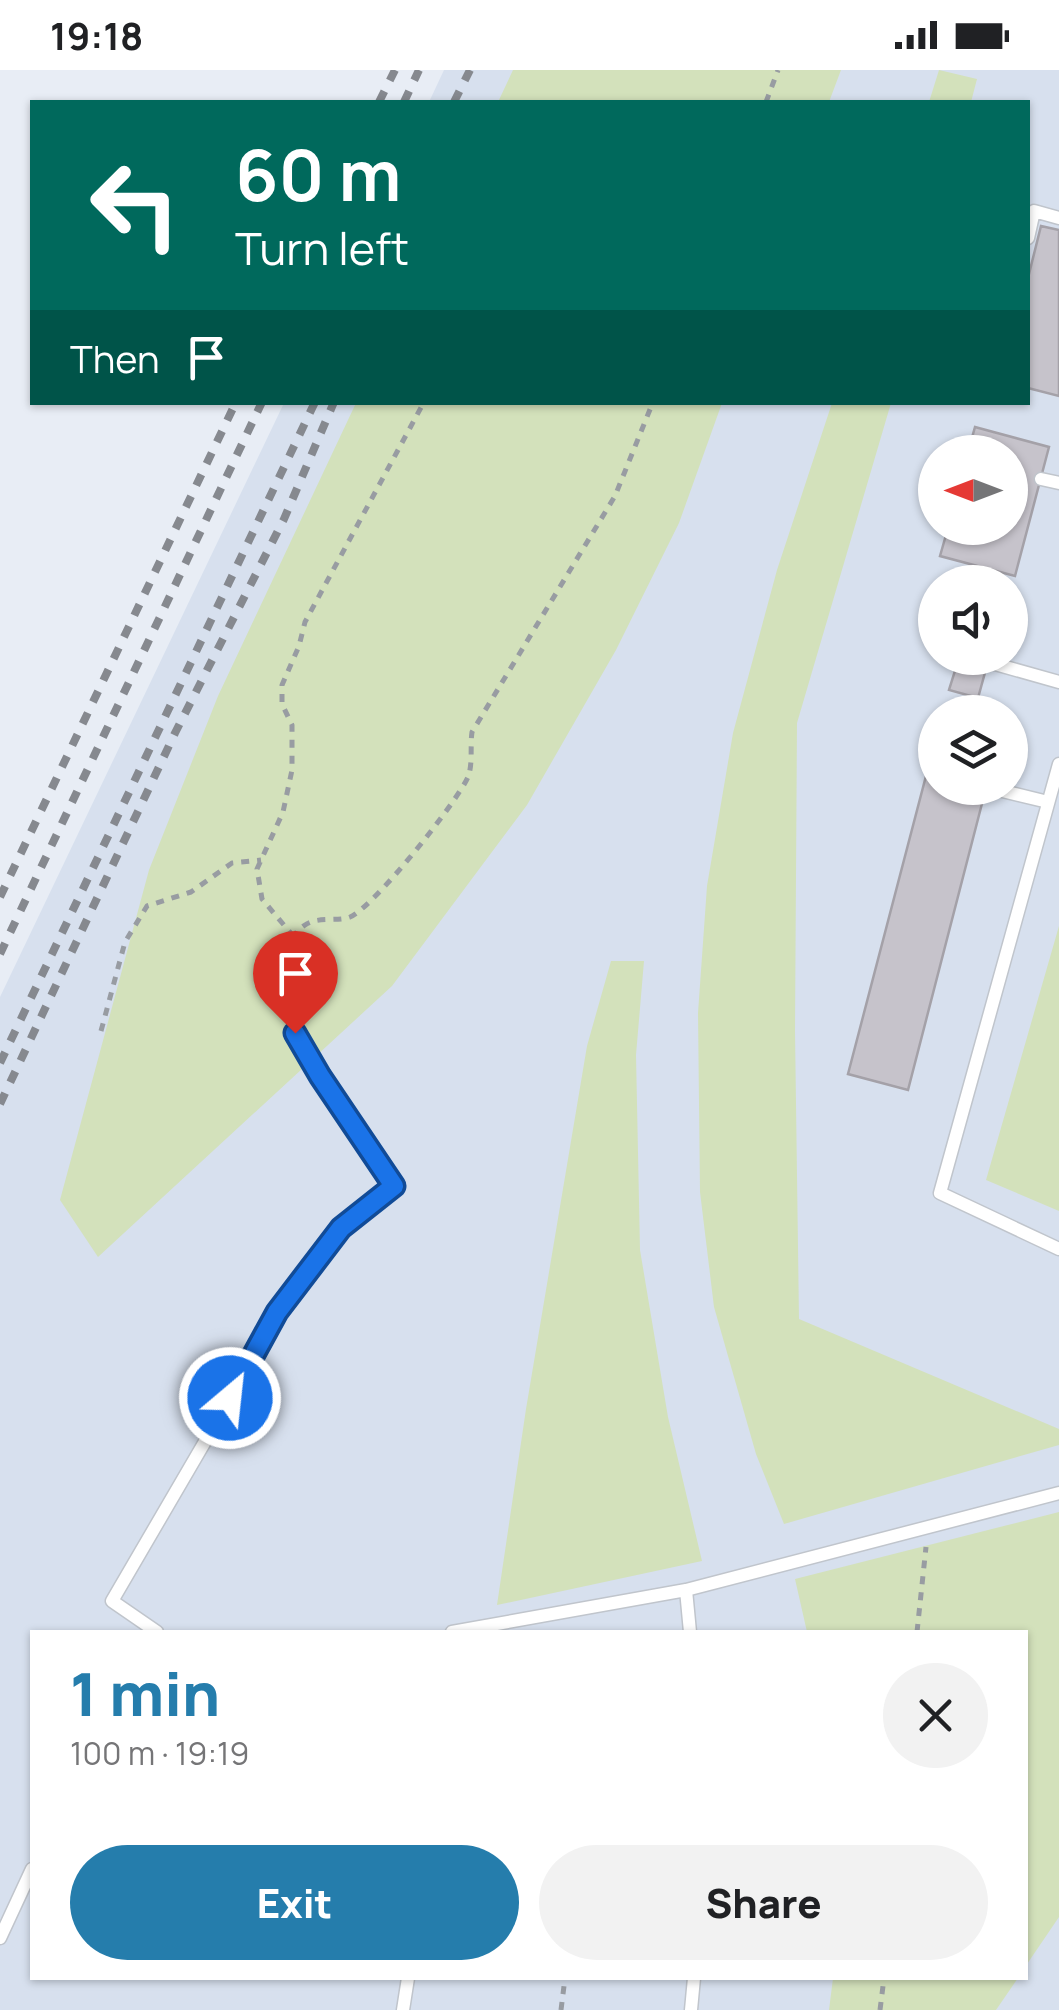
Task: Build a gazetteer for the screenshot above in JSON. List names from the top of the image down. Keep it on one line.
{"north":"left","page":{"status":"19:18","turn":["60 m","Turn left"],"then":"Then","heading":["1 min","100 m · 19:19"],"buttons":["Exit","Share"]}}
